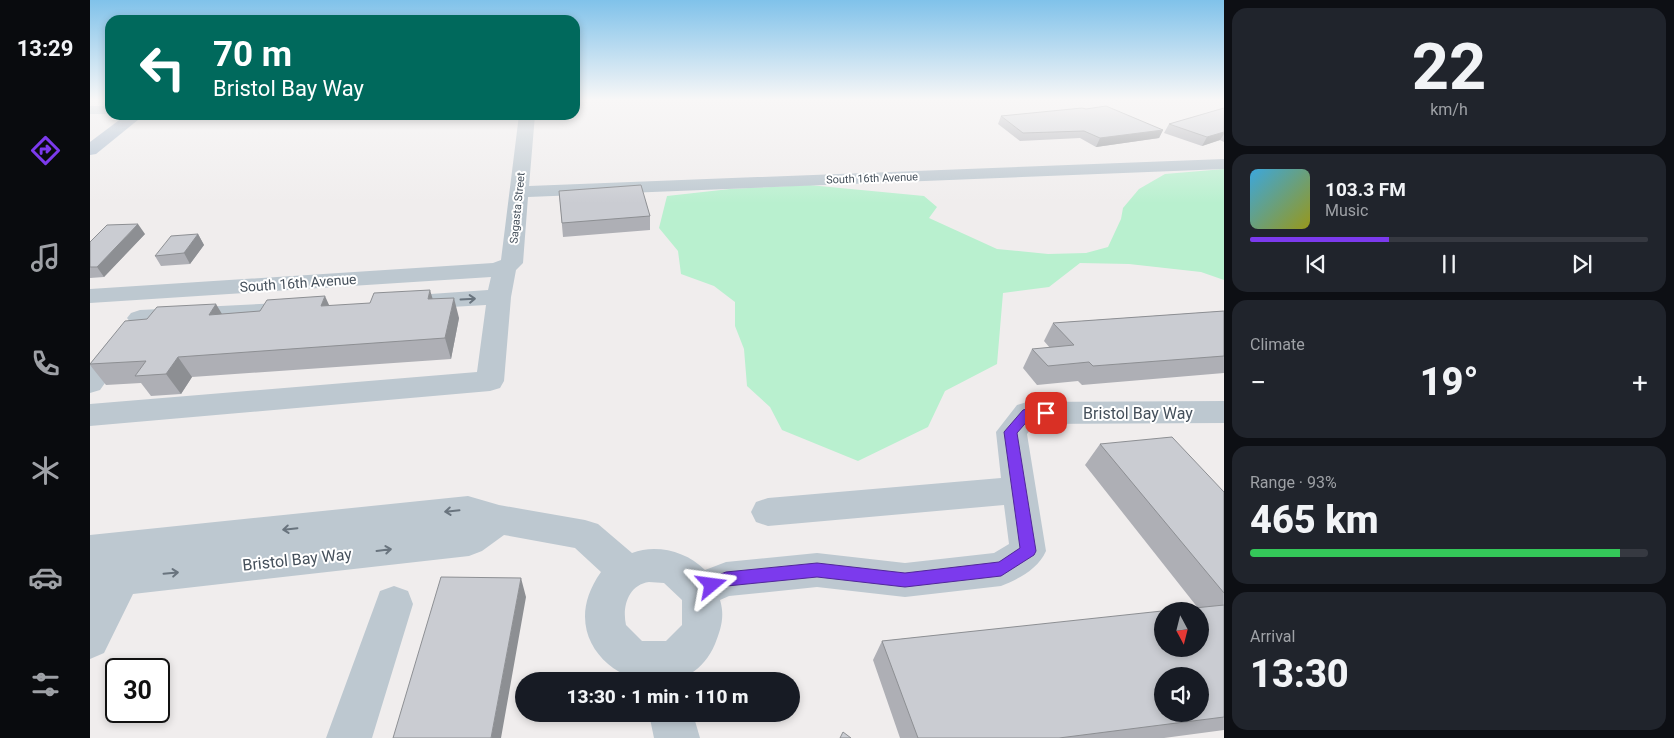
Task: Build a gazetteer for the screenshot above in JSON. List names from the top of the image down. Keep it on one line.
{"streets":{"street":["South 16th Avenue","Sagasta Street","Bristol Bay Way"]},"crossings":[["South 16th Avenue","Sagasta Street"]],"north":"bottom","page":{"tabs":"13:29","tile":[["22","km/h"],"Climate",["Range · 93%","465 km"],["Arrival","13:30"]],"turn":["70 m","Bristol Bay Way"],"song":["103.3 FM","Music"],"heat":["−","19°","+"],"limit":"30","trip":"13:30 · 1 min · 110 m"}}
